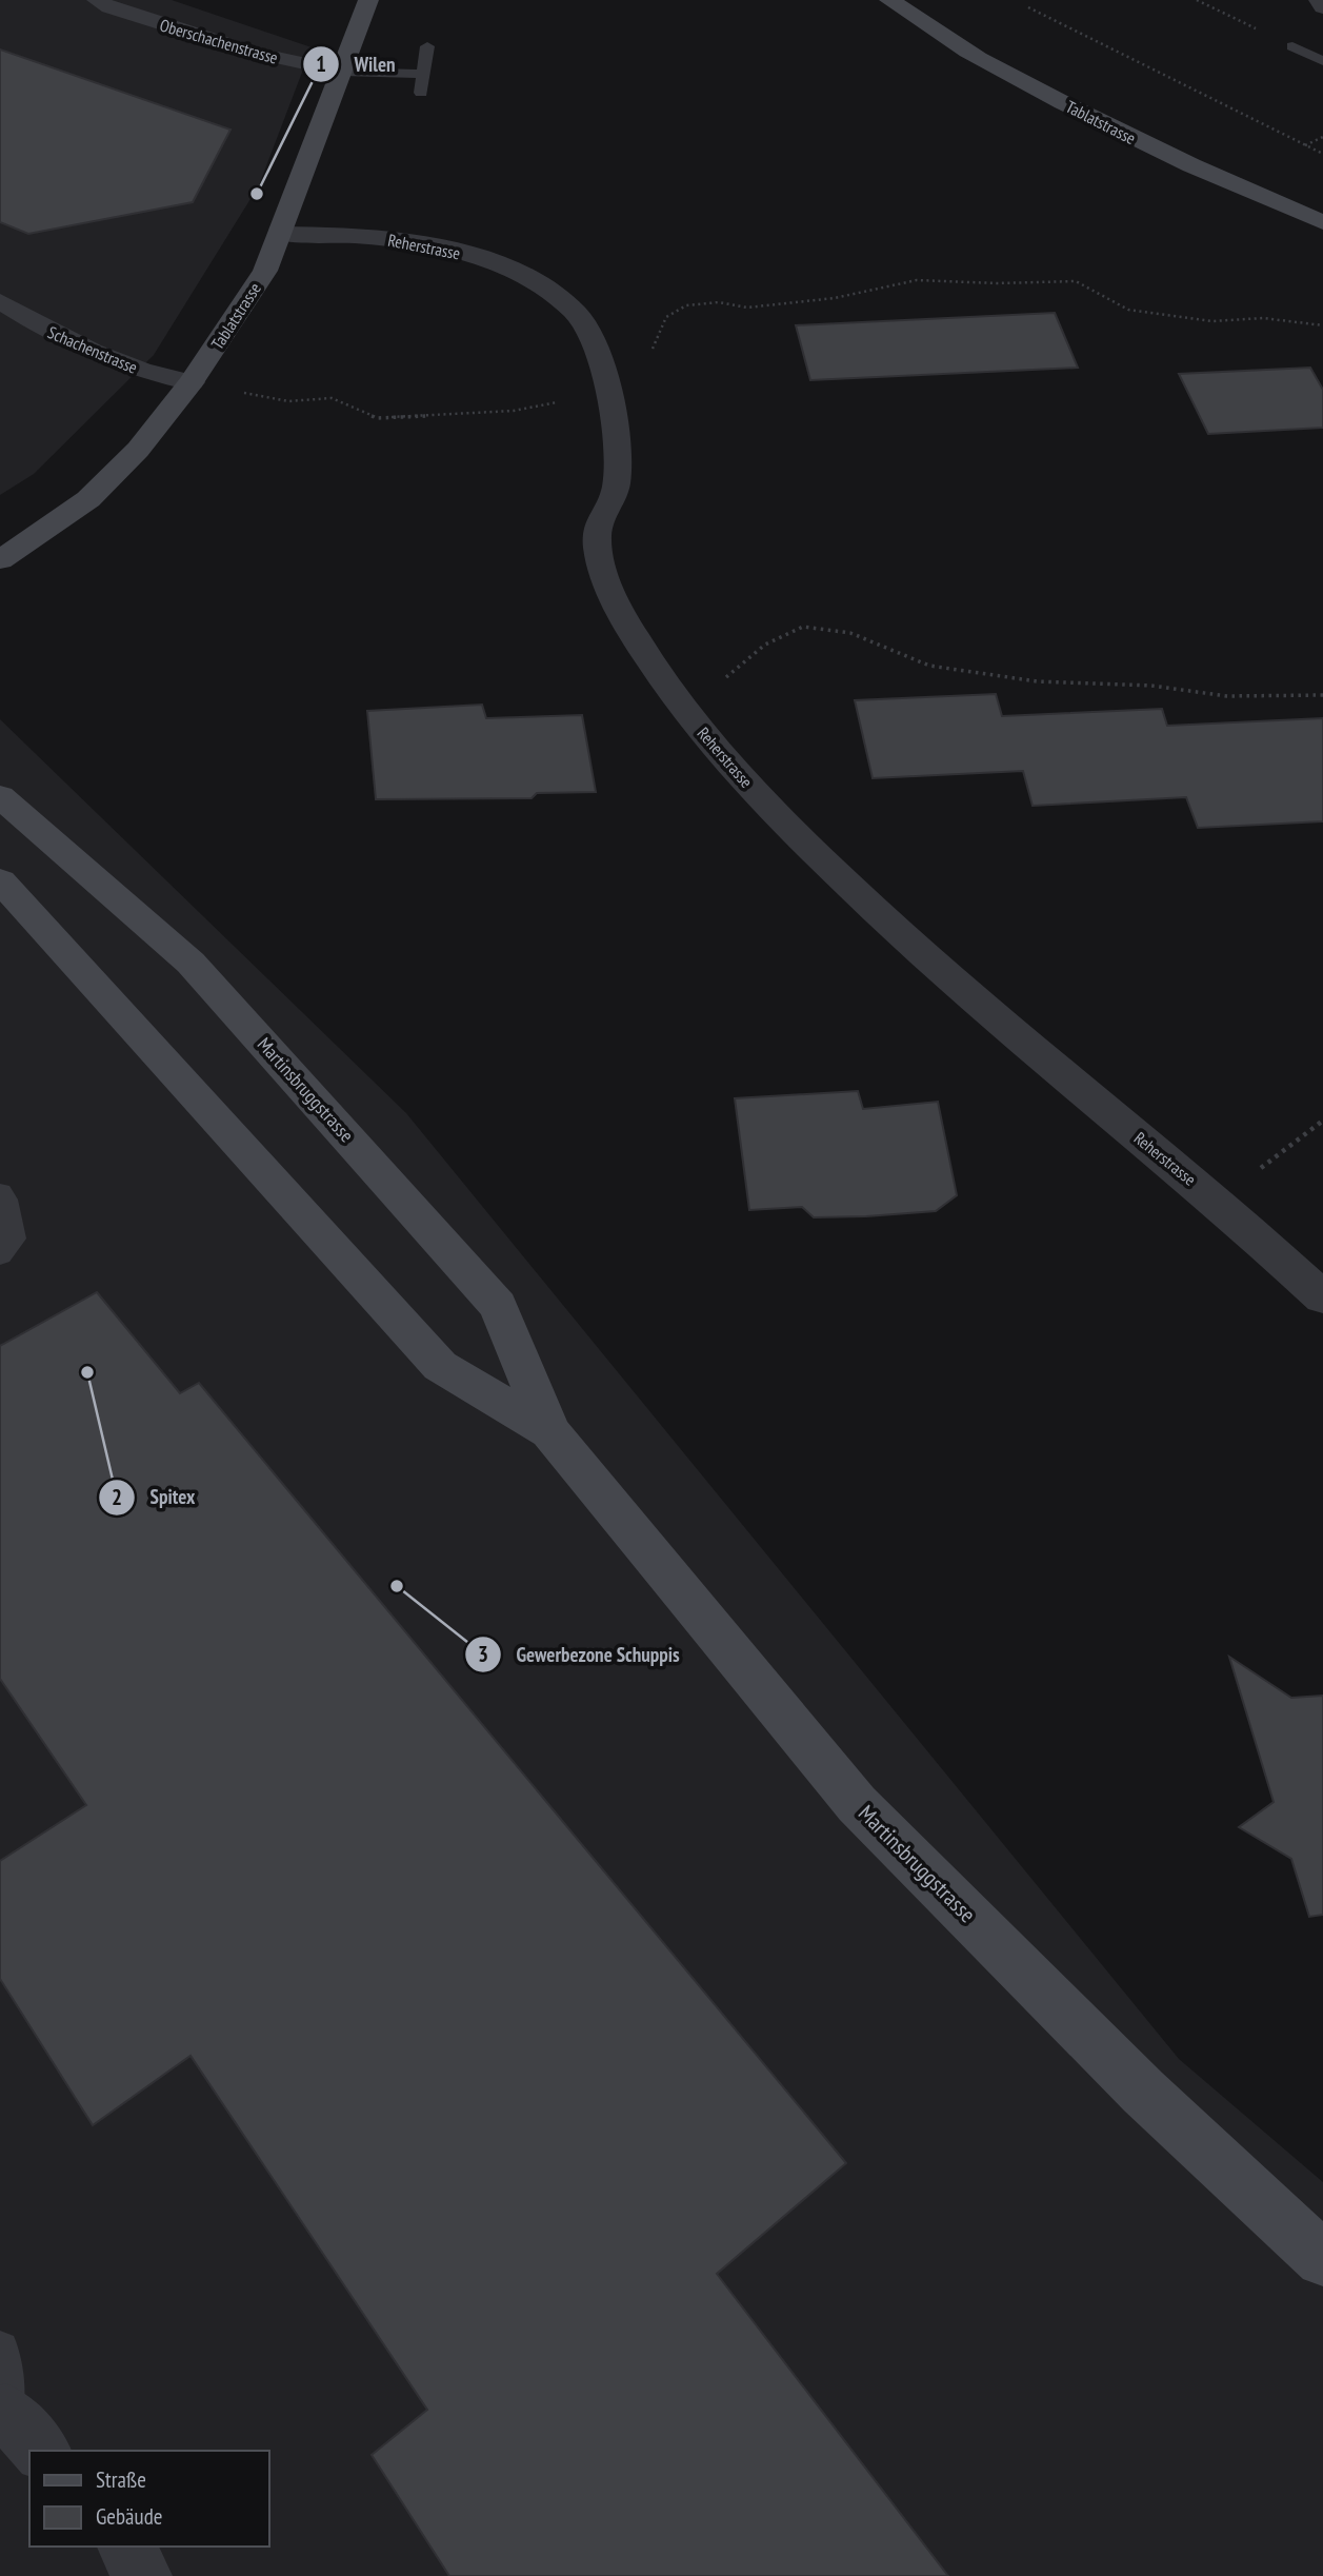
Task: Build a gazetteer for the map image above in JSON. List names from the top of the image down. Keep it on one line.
{"streets":{"street":["Oberschachenstrasse","Tablatstrasse","Reherstrasse","Schachenstrasse","Martinsbruggstrasse"]},"crossings":[["Oberschachenstrasse","Tablatstrasse"],["Tablatstrasse","Reherstrasse"],["Tablatstrasse","Schachenstrasse"]],"places":["Wilen","Spitex","Gewerbezone Schuppis"],"legend":["Straße","Gebäude"]}
